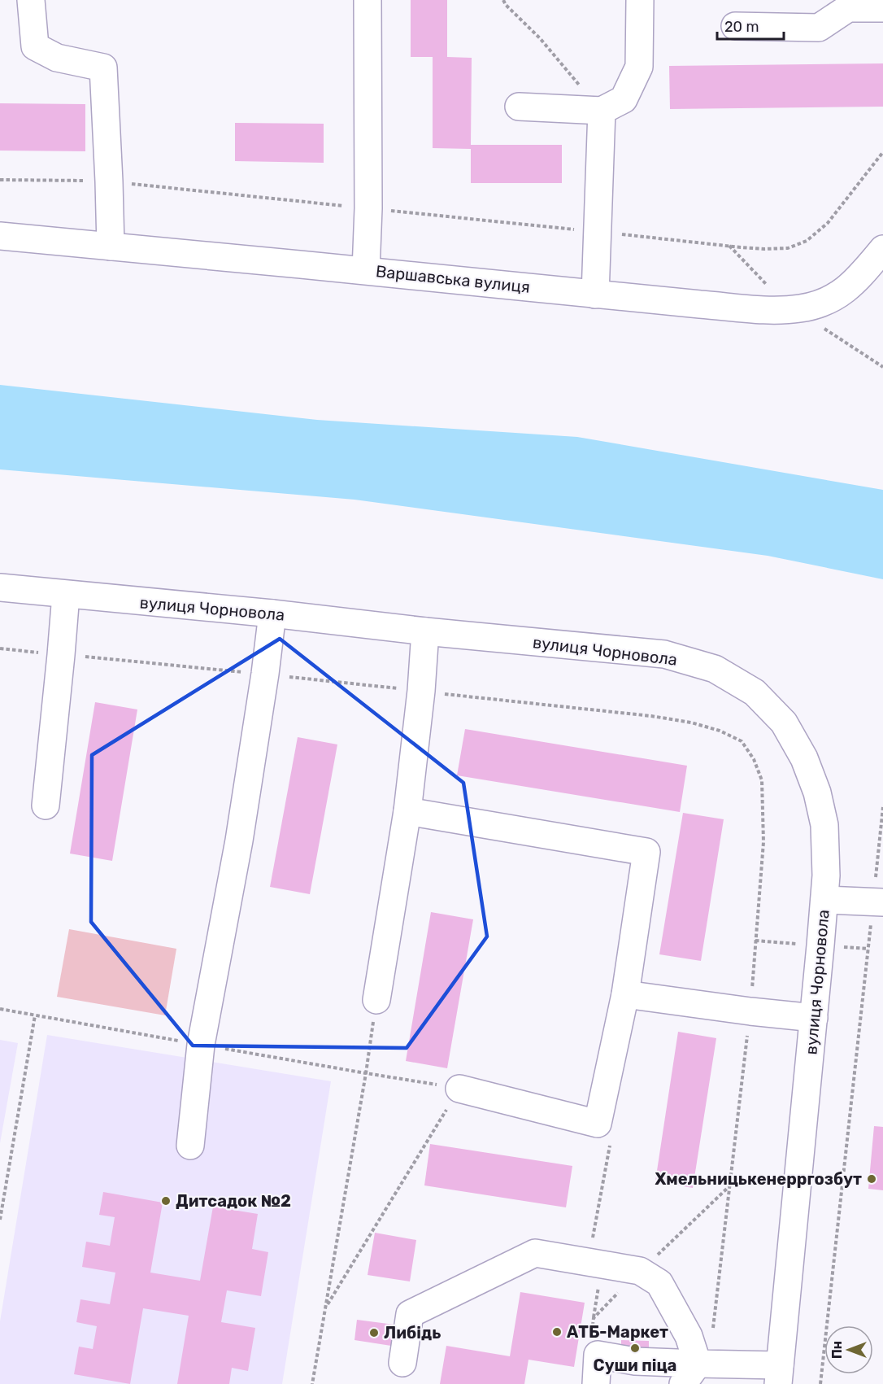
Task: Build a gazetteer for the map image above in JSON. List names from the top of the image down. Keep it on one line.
{"streets":{"street":["Варшавська вулиця","вулиця Чорновола"]},"places":["Хмельницькенерргозбут","Дитсадок №2","АТБ-Маркет","Либідь","Суши піца"],"scale_bar":"20 m","north":"left"}
